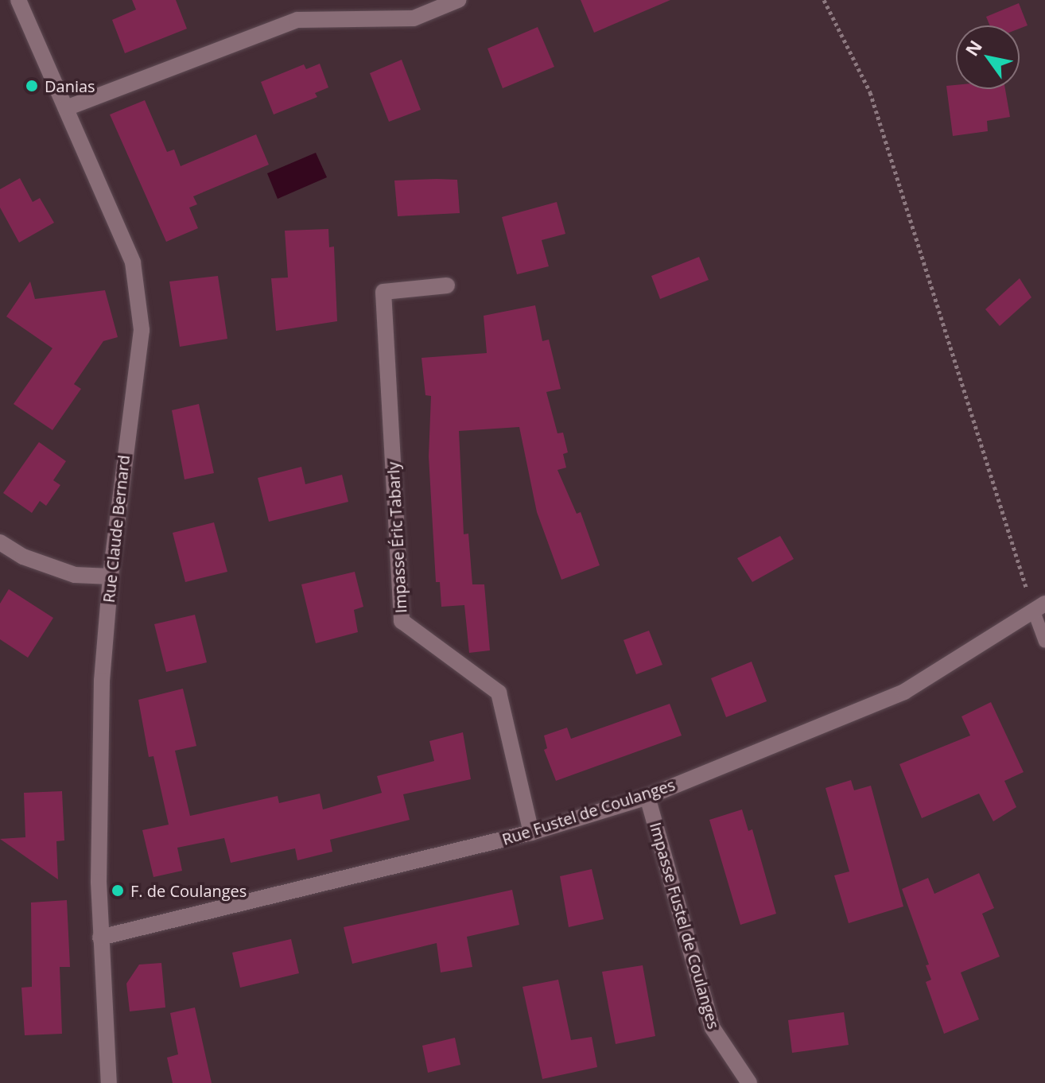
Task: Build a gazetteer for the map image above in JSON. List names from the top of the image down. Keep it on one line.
{"streets":{"street":["Rue Claude Bernard","Impasse Éric Tabarly","Rue Fustel de Coulanges","Impasse Fustel de Coulanges"]},"crossings":[["Rue Claude Bernard","Rue Fustel de Coulanges"],["Impasse Éric Tabarly","Rue Fustel de Coulanges"],["Rue Fustel de Coulanges","Impasse Fustel de Coulanges"]],"places":["Danias","F. de Coulanges"],"north":"top left"}
